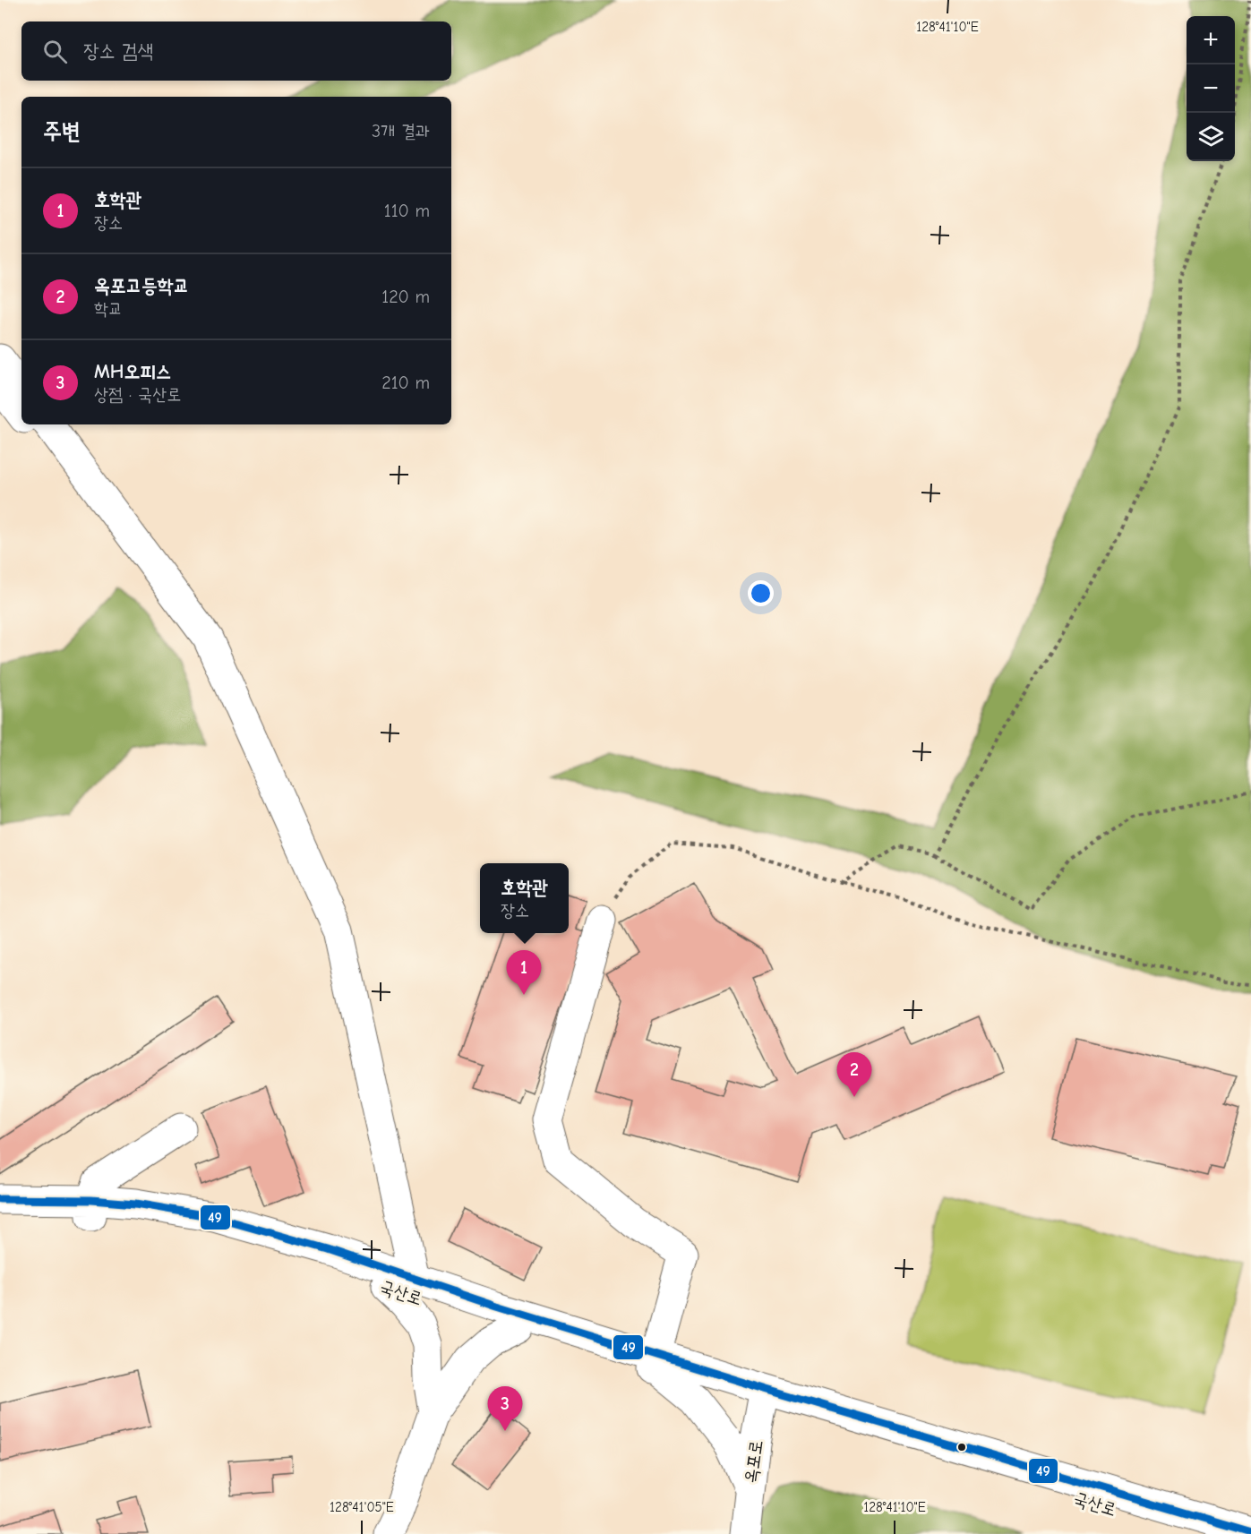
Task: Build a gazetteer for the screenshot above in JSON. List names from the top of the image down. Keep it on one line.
{"streets":{"street":["국산로","옥포로"]},"crossings":[["국산로","옥포로"]],"lines":["transit line 49"],"page":{"map_buttons":["+","−"],"search":"장소 검색","heading":["주변","3개 결과"],"list":[{"mark":"1","name":"호학관","note":"장소","value":"110 m"},{"mark":"2","name":"옥포고등학교","note":"학교","value":"120 m"},{"mark":"3","name":"MH오피스","note":"상점 · 국산로","value":"210 m"}],"popup":["호학관","장소"],"pins":["1","2","3"]},"coordinates":["128°41'10\"E","128°41'05\"E"]}
